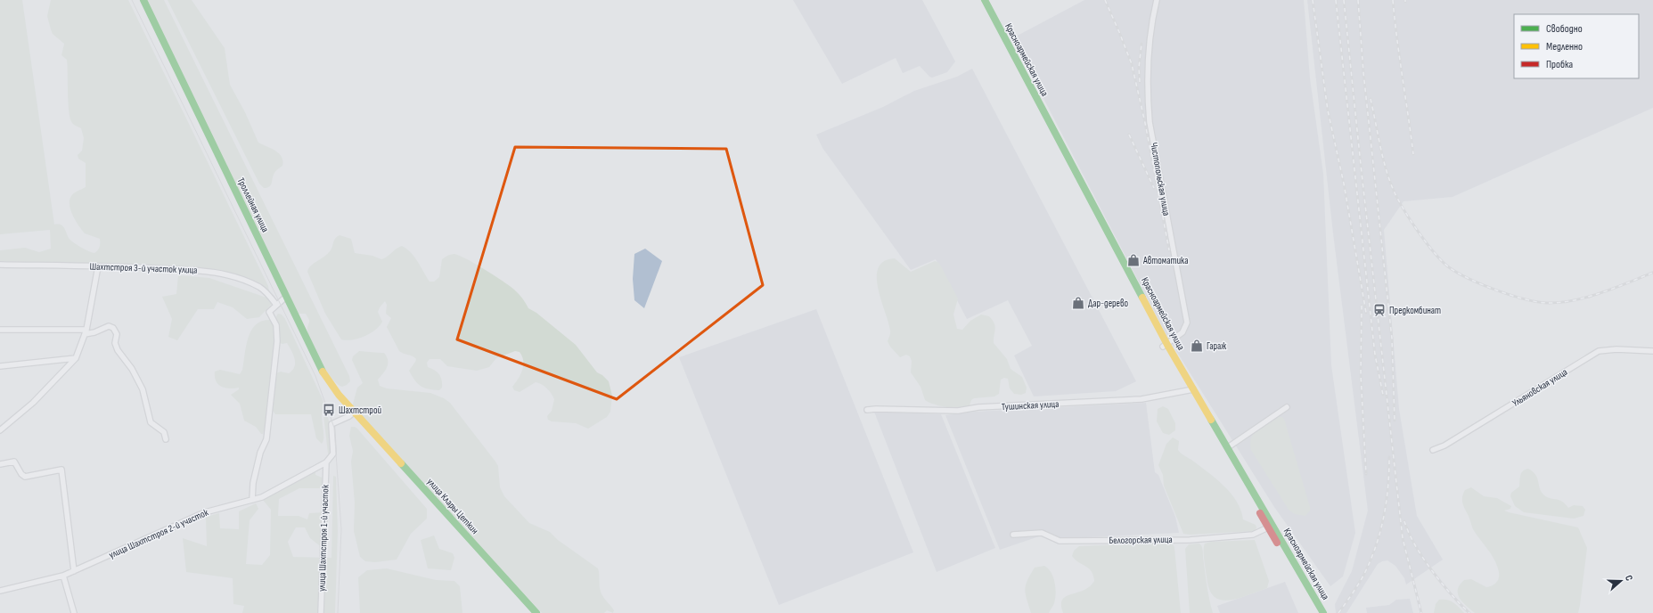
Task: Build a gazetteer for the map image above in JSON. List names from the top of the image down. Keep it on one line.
{"streets":{"main road":["Красноармейская улица","Троллейная улица","улица Клары Цеткин"],"street":["Чистопольская улица","Шахтстроя 3-й участок улица","Ульяновская улица","Тушинская улица","улица Шахтстроя 2-й участок","улица Шахтстроя 1-й участок","Белогорская улица"]},"crossings":[["Красноармейская улица","Чистопольская улица"],["Красноармейская улица","Тушинская улица"],["Красноармейская улица","Белогорская улица"],["Троллейная улица","улица Клары Цеткин"],["улица Шахтстроя 2-й участок","улица Шахтстроя 1-й участок"]],"places":{"shop":["Автоматика","Дар-дерево","Гараж"],"station":["Предкомбинат"],"bus stop":["Шахтстрой"]},"legend":["Свободно","Медленно","Пробка"],"north":"right"}
